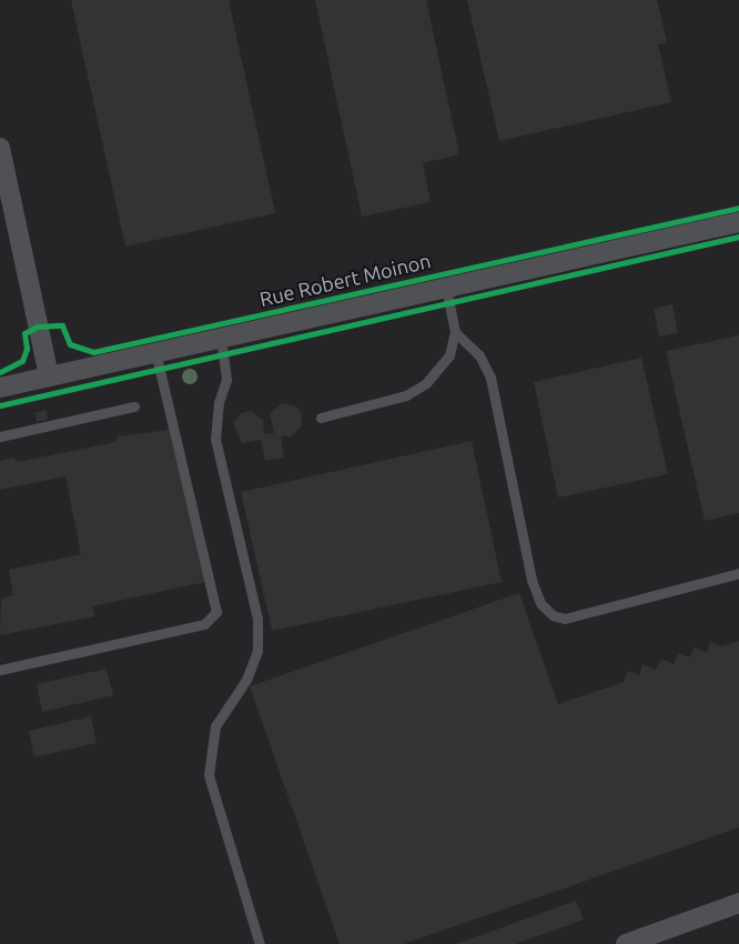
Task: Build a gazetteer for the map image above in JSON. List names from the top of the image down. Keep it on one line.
{"streets":{"street":["Rue Robert Moinon"]}}
